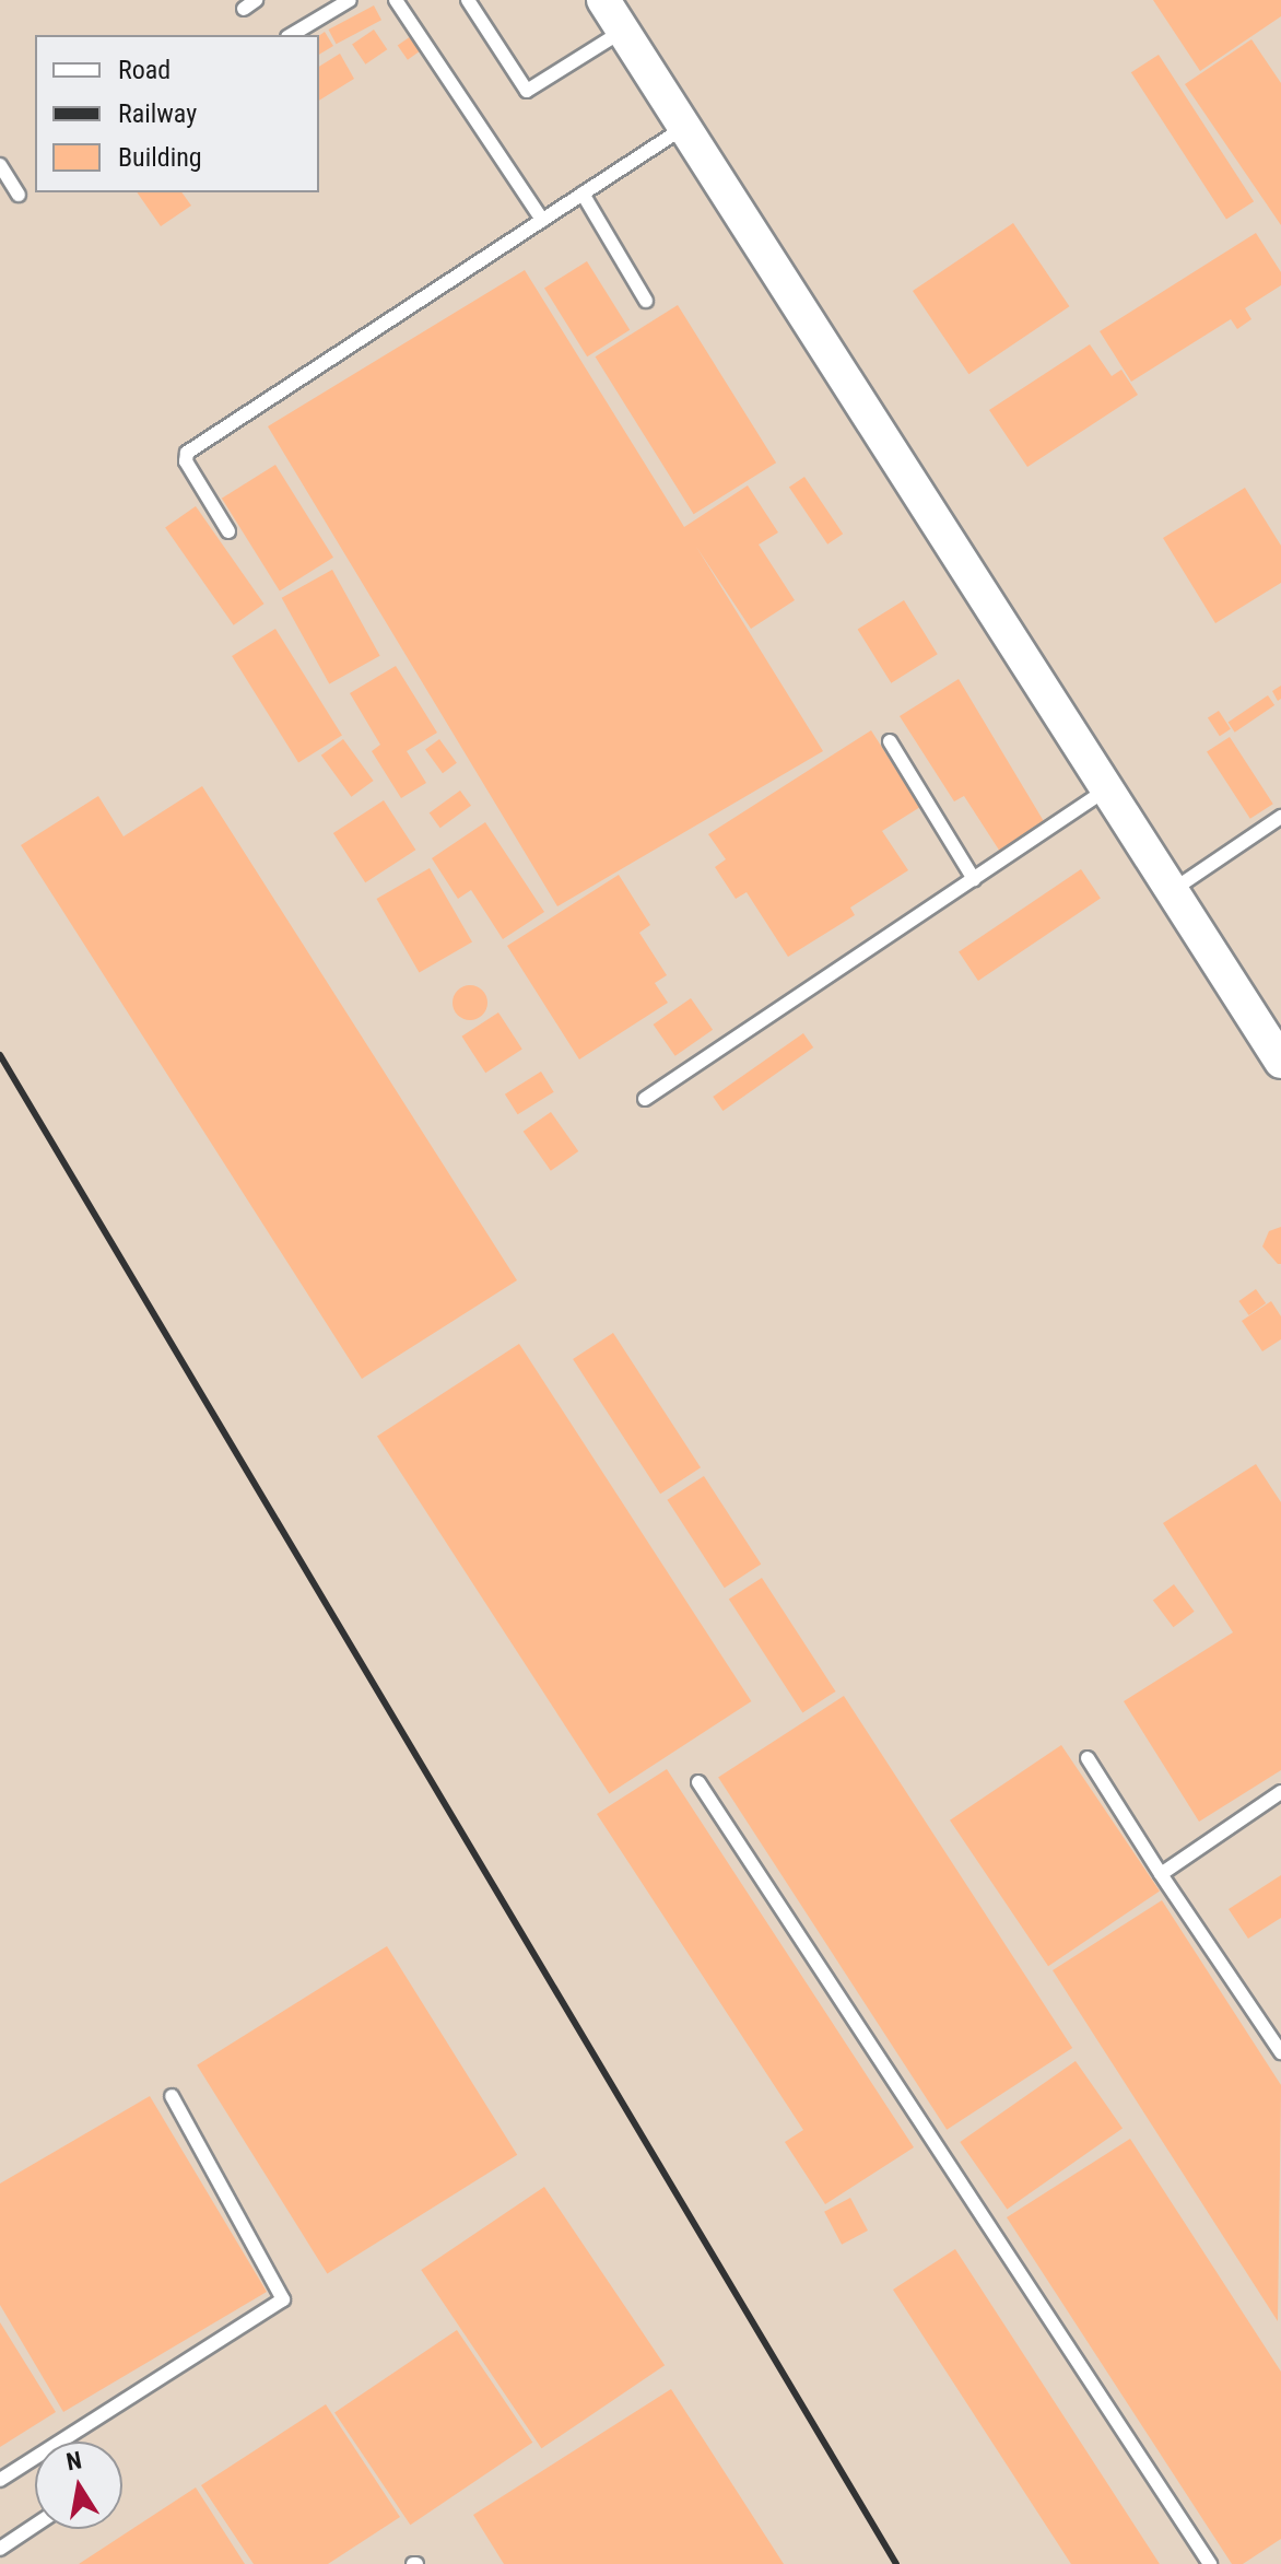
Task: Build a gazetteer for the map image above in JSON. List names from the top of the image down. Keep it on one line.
{"legend":["Road","Railway","Building"],"north":"top"}
